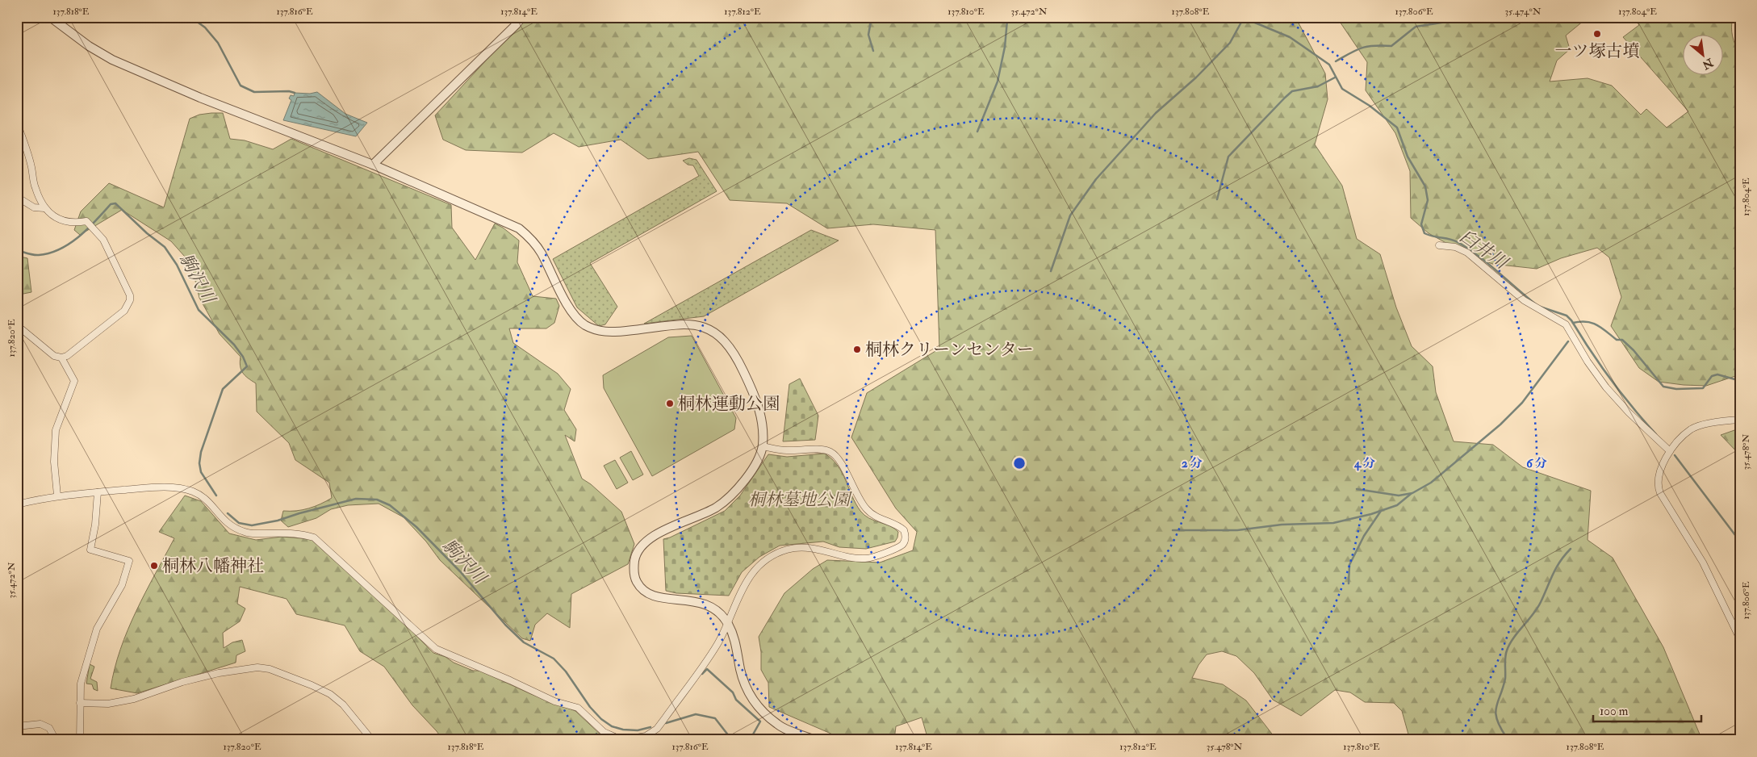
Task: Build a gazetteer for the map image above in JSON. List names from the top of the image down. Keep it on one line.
{"water":["臼井川","駒沢川"],"parks":["桐林墓地公園"],"places":["一ツ塚古墳","桐林クリーンセンター","桐林運動公園","桐林八幡神社"],"scale_bar":"100 m","north":"bottom right","coordinates":["137.818°E","137.816°E","137.814°E","137.812°E","137.810°E","35.472°N","137.808°E","137.806°E","35.474°N","137.804°E","137.820°E","35.478°N"],"rings":["2 分","4 分","6 分"]}
